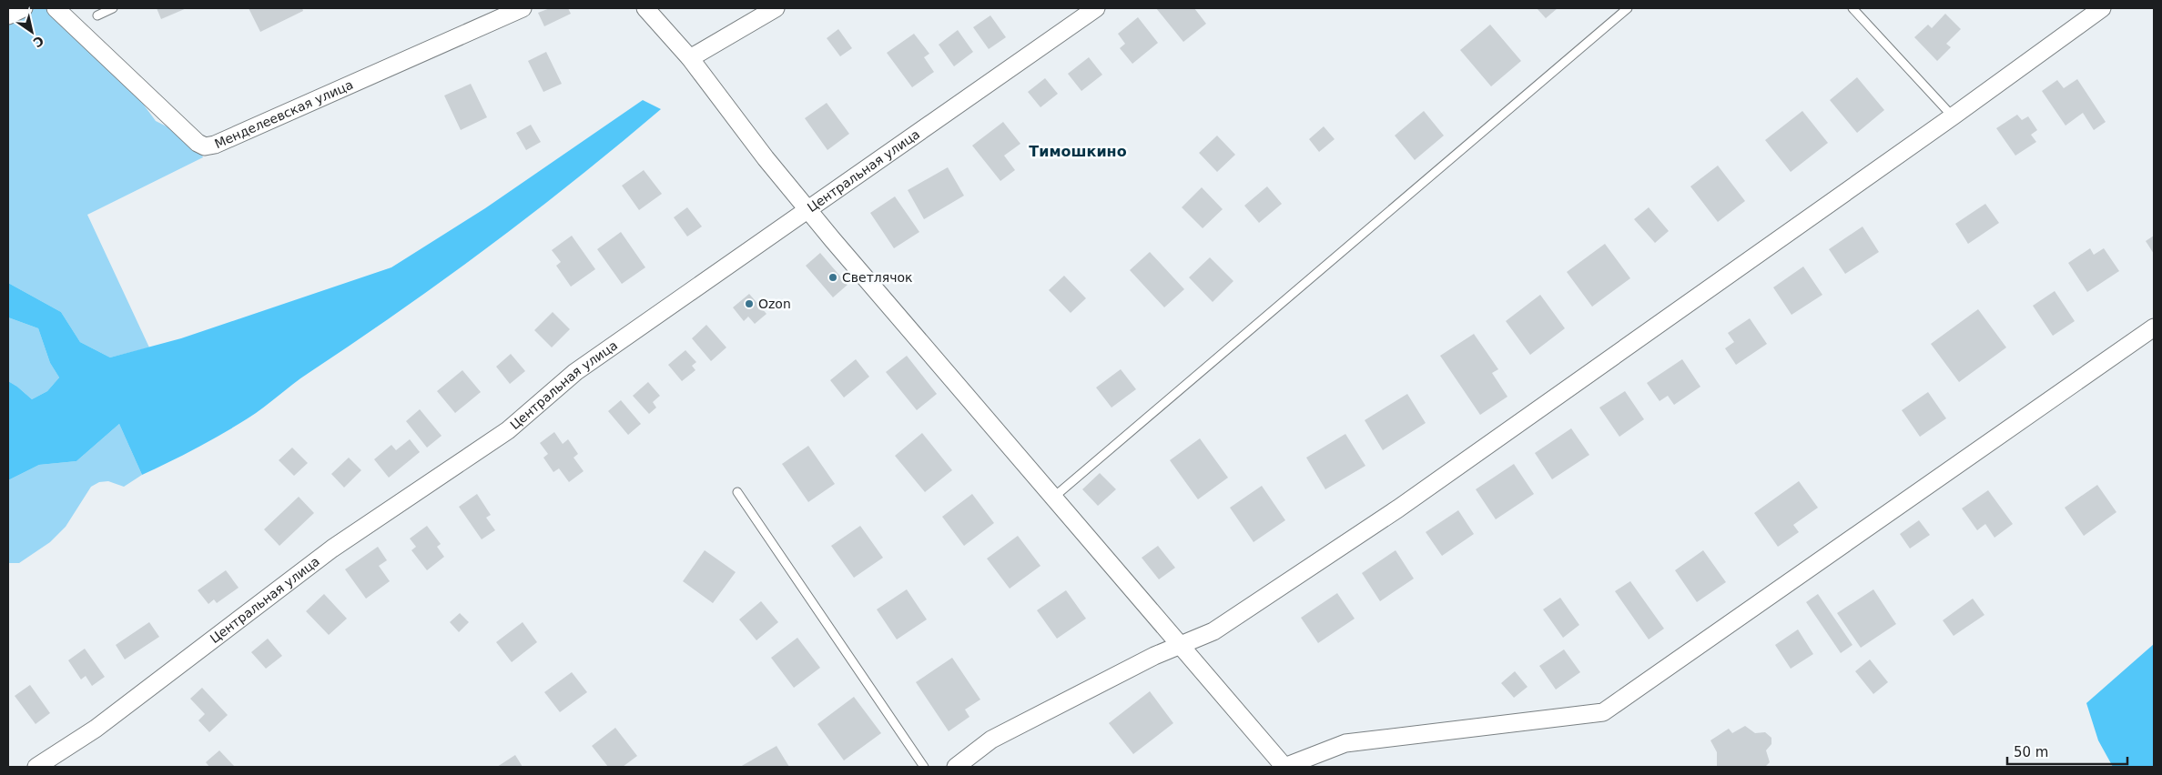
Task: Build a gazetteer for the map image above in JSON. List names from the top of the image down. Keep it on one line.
{"streets":{"street":["Менделеевская улица","Центральная улица"]},"districts":["Тимошкино"],"places":["Светлячок","Ozon"],"scale_bar":"50 m","north":"bottom right"}
